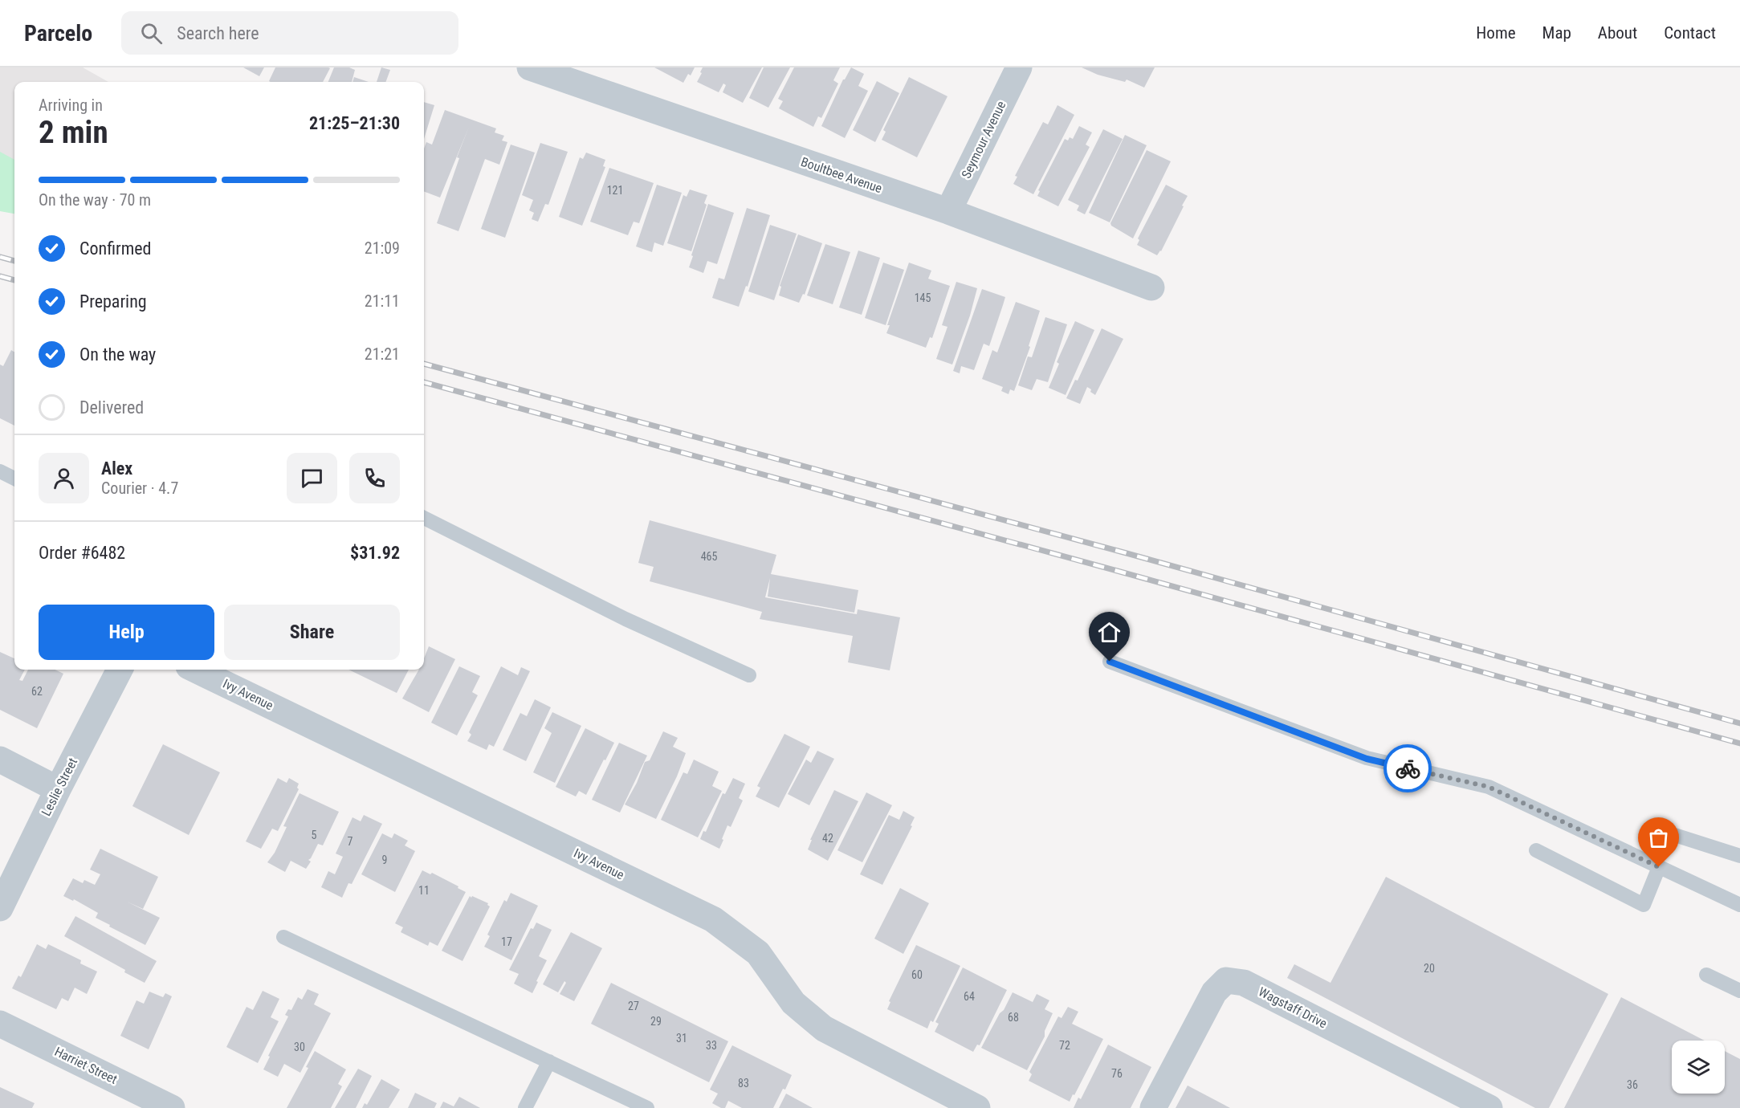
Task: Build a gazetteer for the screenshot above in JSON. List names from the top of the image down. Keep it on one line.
{"streets":{"street":["Seymour Avenue","Boultbee Avenue","Ivy Avenue","Leslie Street","Wagstaff Drive","Harriet Street"]},"crossings":[["Seymour Avenue","Boultbee Avenue"]],"house_numbers":["121","145","465","62","5","42","7","9","11","17","20","60","64","27","68","29","31","33","72","30","76","83","36"],"page":{"header":"Parcelo","search":"Search here","nav":["Home","Map","About","Contact"],"heading":["2 min","Arriving in","21:25–21:30"],"panel":["Alex","Courier · 4.7","Order #6482","$31.92"],"bar":"On the way · 70 m","list":[["Confirmed","21:09"],["Preparing","21:11"],["On the way","21:21"],"Delivered"],"buttons":["Help","Share"]}}
